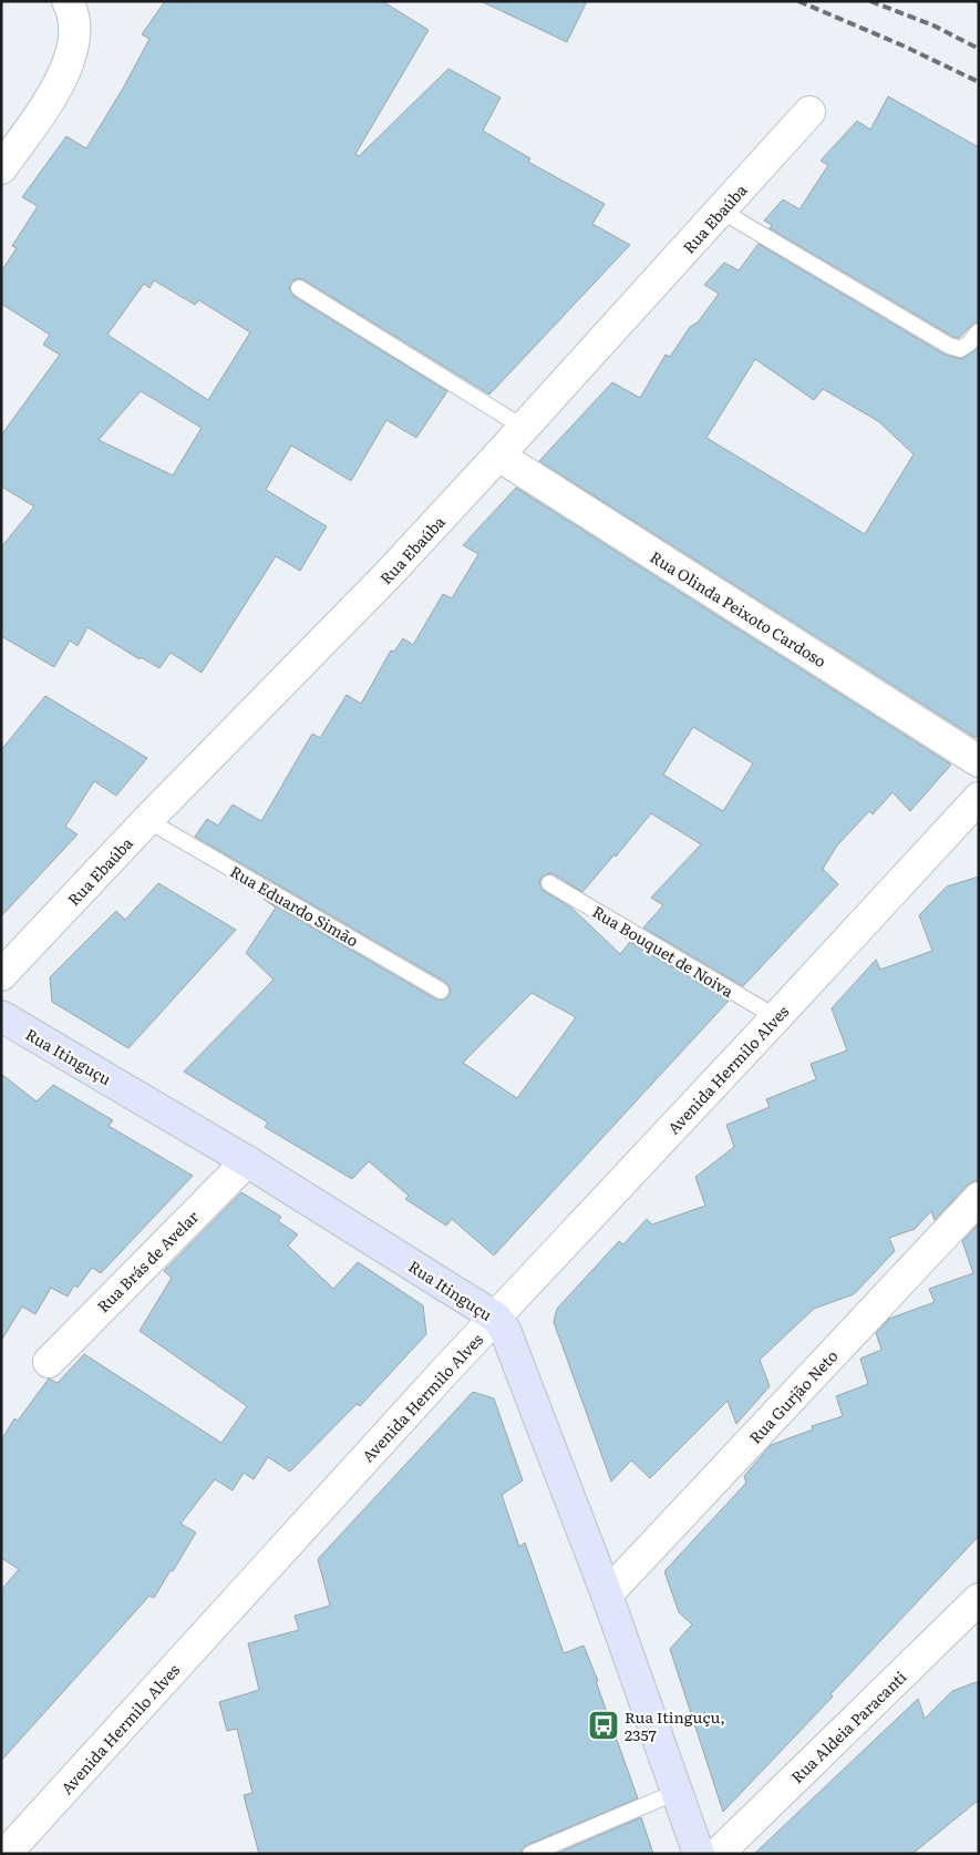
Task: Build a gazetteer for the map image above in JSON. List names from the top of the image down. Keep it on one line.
{"streets":{"main road":["Rua Itinguçu"],"street":["Rua Ebaúba","Rua Olinda Peixoto Cardoso","Avenida Hermilo Alves","Rua Brás de Avelar","Rua Gurjão Neto","Rua Aldeia Paracanti"],"lane":["Rua Eduardo Simão","Rua Bouquet de Noiva"]},"crossings":[["Rua Ebaúba","Rua Olinda Peixoto Cardoso"],["Rua Ebaúba","Rua Eduardo Simão"],["Rua Bouquet de Noiva","Avenida Hermilo Alves"],["Rua Itinguçu","Avenida Hermilo Alves"],["Rua Itinguçu","Rua Brás de Avelar"],["Rua Itinguçu","Rua Gurjão Neto"]],"places":{"bus stop":["Rua Itinguçu, 2357"]}}
